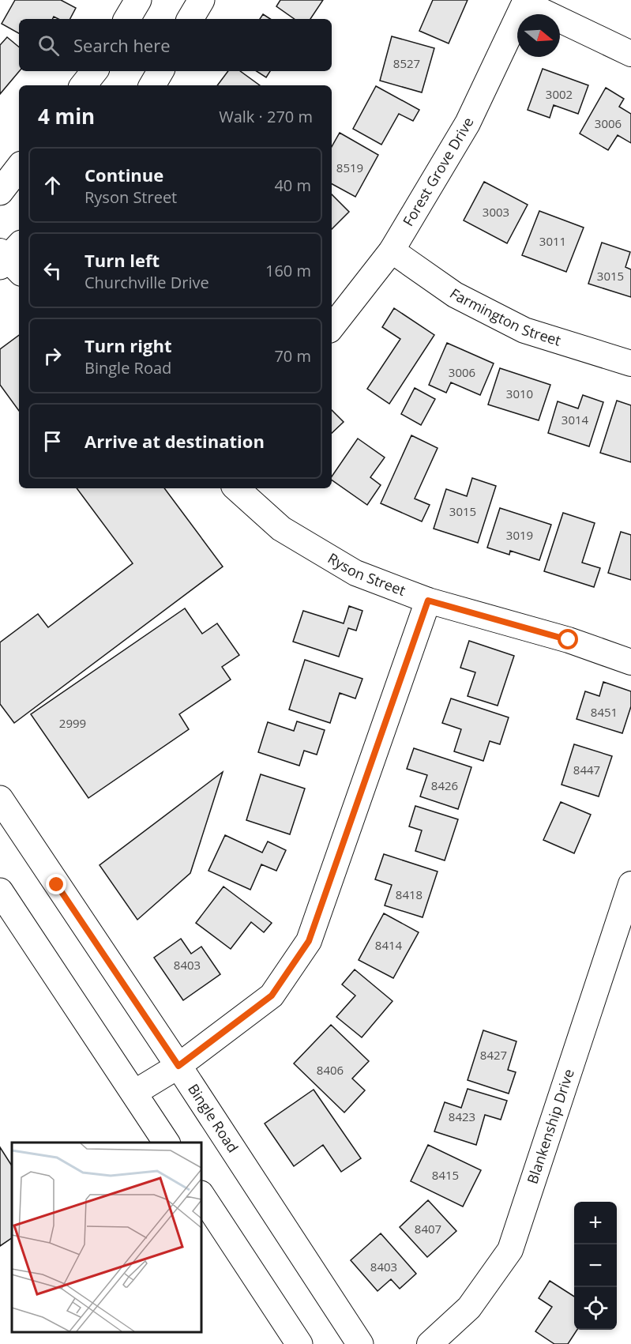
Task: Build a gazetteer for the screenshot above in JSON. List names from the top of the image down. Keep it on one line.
{"streets":{"main road":["Bingle Road"],"street":["Forest Grove Drive","Farmington Street","Ryson Street","Blankenship Drive"]},"crossings":[["Forest Grove Drive","Farmington Street"]],"house_numbers":["8527","3002","3006","8519","3003","3011","3015","3006","3010","3014","3015","3019","8451","2999","8447","8426","8418","8414","8403","8427","8406","8423","8415","8407","8403"],"north":"right","page":{"search":"Search here","heading":["4 min","Walk · 270 m"],"list":[["Continue","Ryson Street","40 m"],["Turn left","Churchville Drive","160 m"],["Turn right","Bingle Road","70 m"],"Arrive at destination"],"map_buttons":["+","−"]}}
